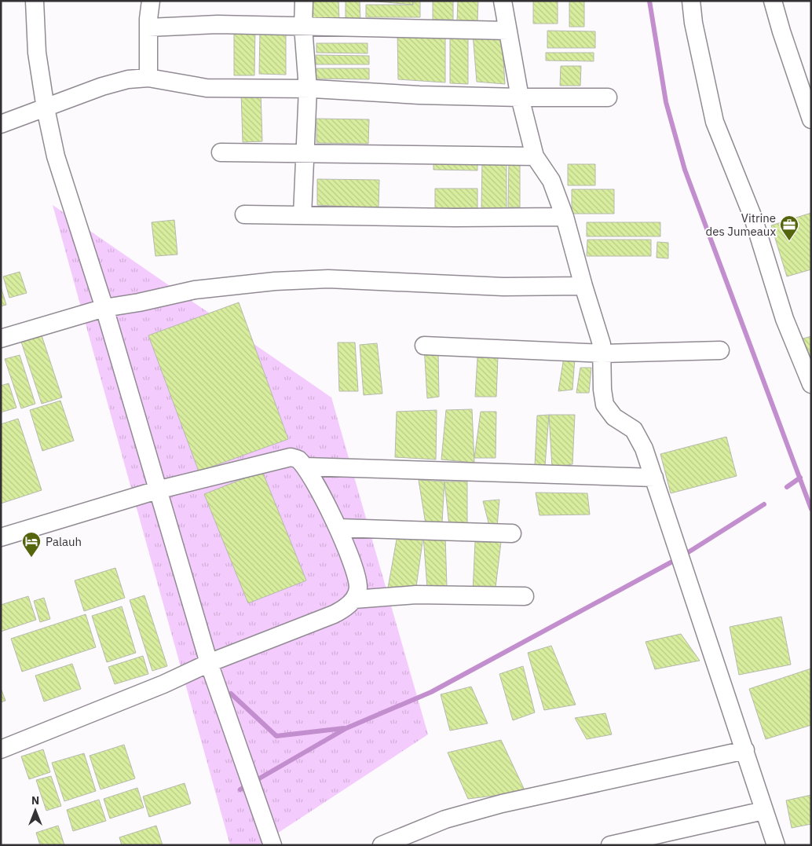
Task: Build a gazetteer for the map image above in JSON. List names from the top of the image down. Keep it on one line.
{"places":{"office":["Vitrine des Jumeaux"],"hotel":["Palauh"]},"north":"top"}
